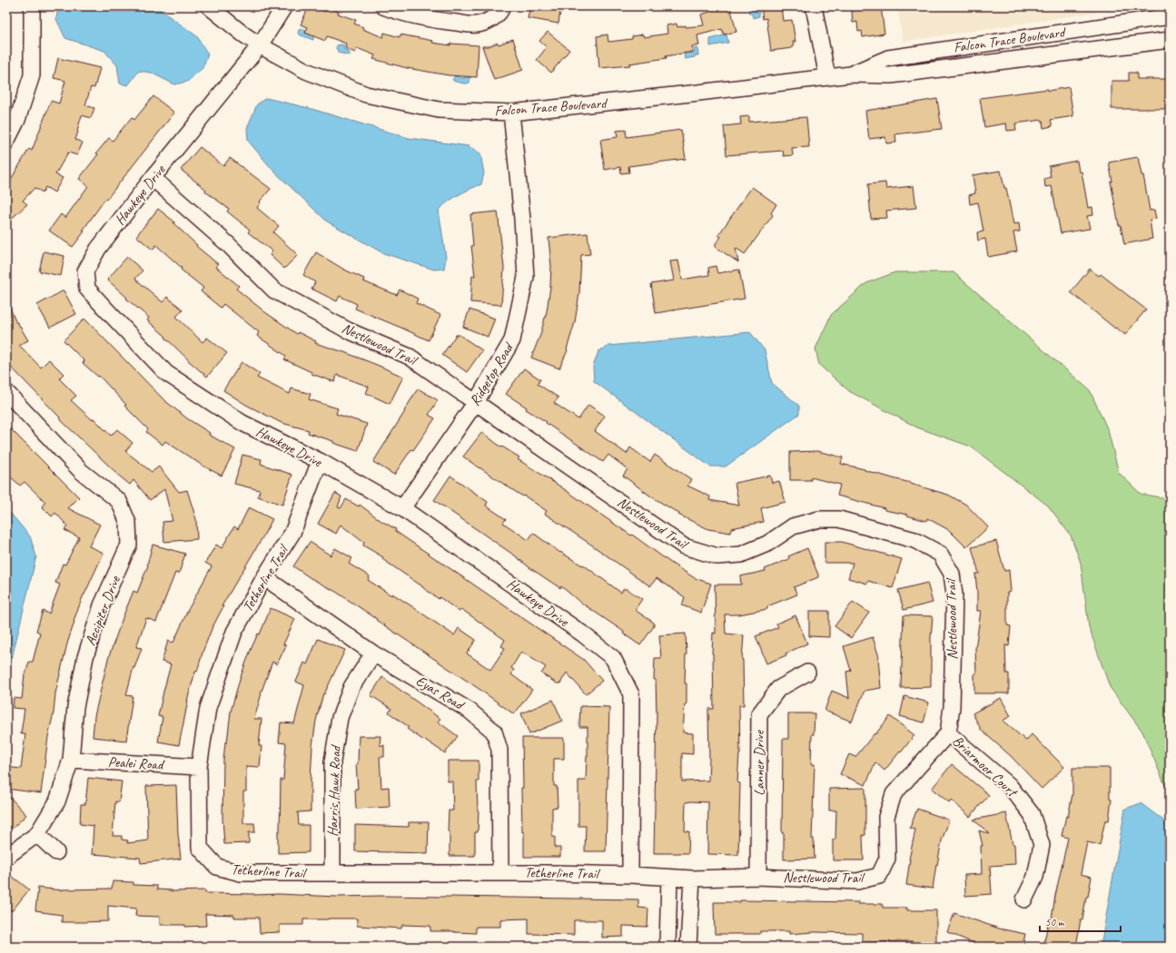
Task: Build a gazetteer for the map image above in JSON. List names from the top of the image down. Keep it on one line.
{"streets":{"street":["Falcon Trace Boulevard","Hawkeye Drive","Nestlewood Trail","Ridgetop Road","Tetherline Trail","Accipiter Drive","Eyas Road","Pealei Road","Lanner Drive","Briarmoor Court","Harris Hawk Road"]},"crossings":[["Falcon Trace Boulevard","Hawkeye Drive"],["Falcon Trace Boulevard","Ridgetop Road"],["Hawkeye Drive","Nestlewood Trail"],["Hawkeye Drive","Ridgetop Road"],["Hawkeye Drive","Tetherline Trail"],["Nestlewood Trail","Ridgetop Road"],["Nestlewood Trail","Tetherline Trail"],["Nestlewood Trail","Lanner Drive"],["Nestlewood Trail","Briarmoor Court"],["Tetherline Trail","Eyas Road"],["Tetherline Trail","Pealei Road"],["Tetherline Trail","Harris Hawk Road"],["Accipiter Drive","Pealei Road"],["Eyas Road","Harris Hawk Road"]],"scale_bar":"50 m"}
